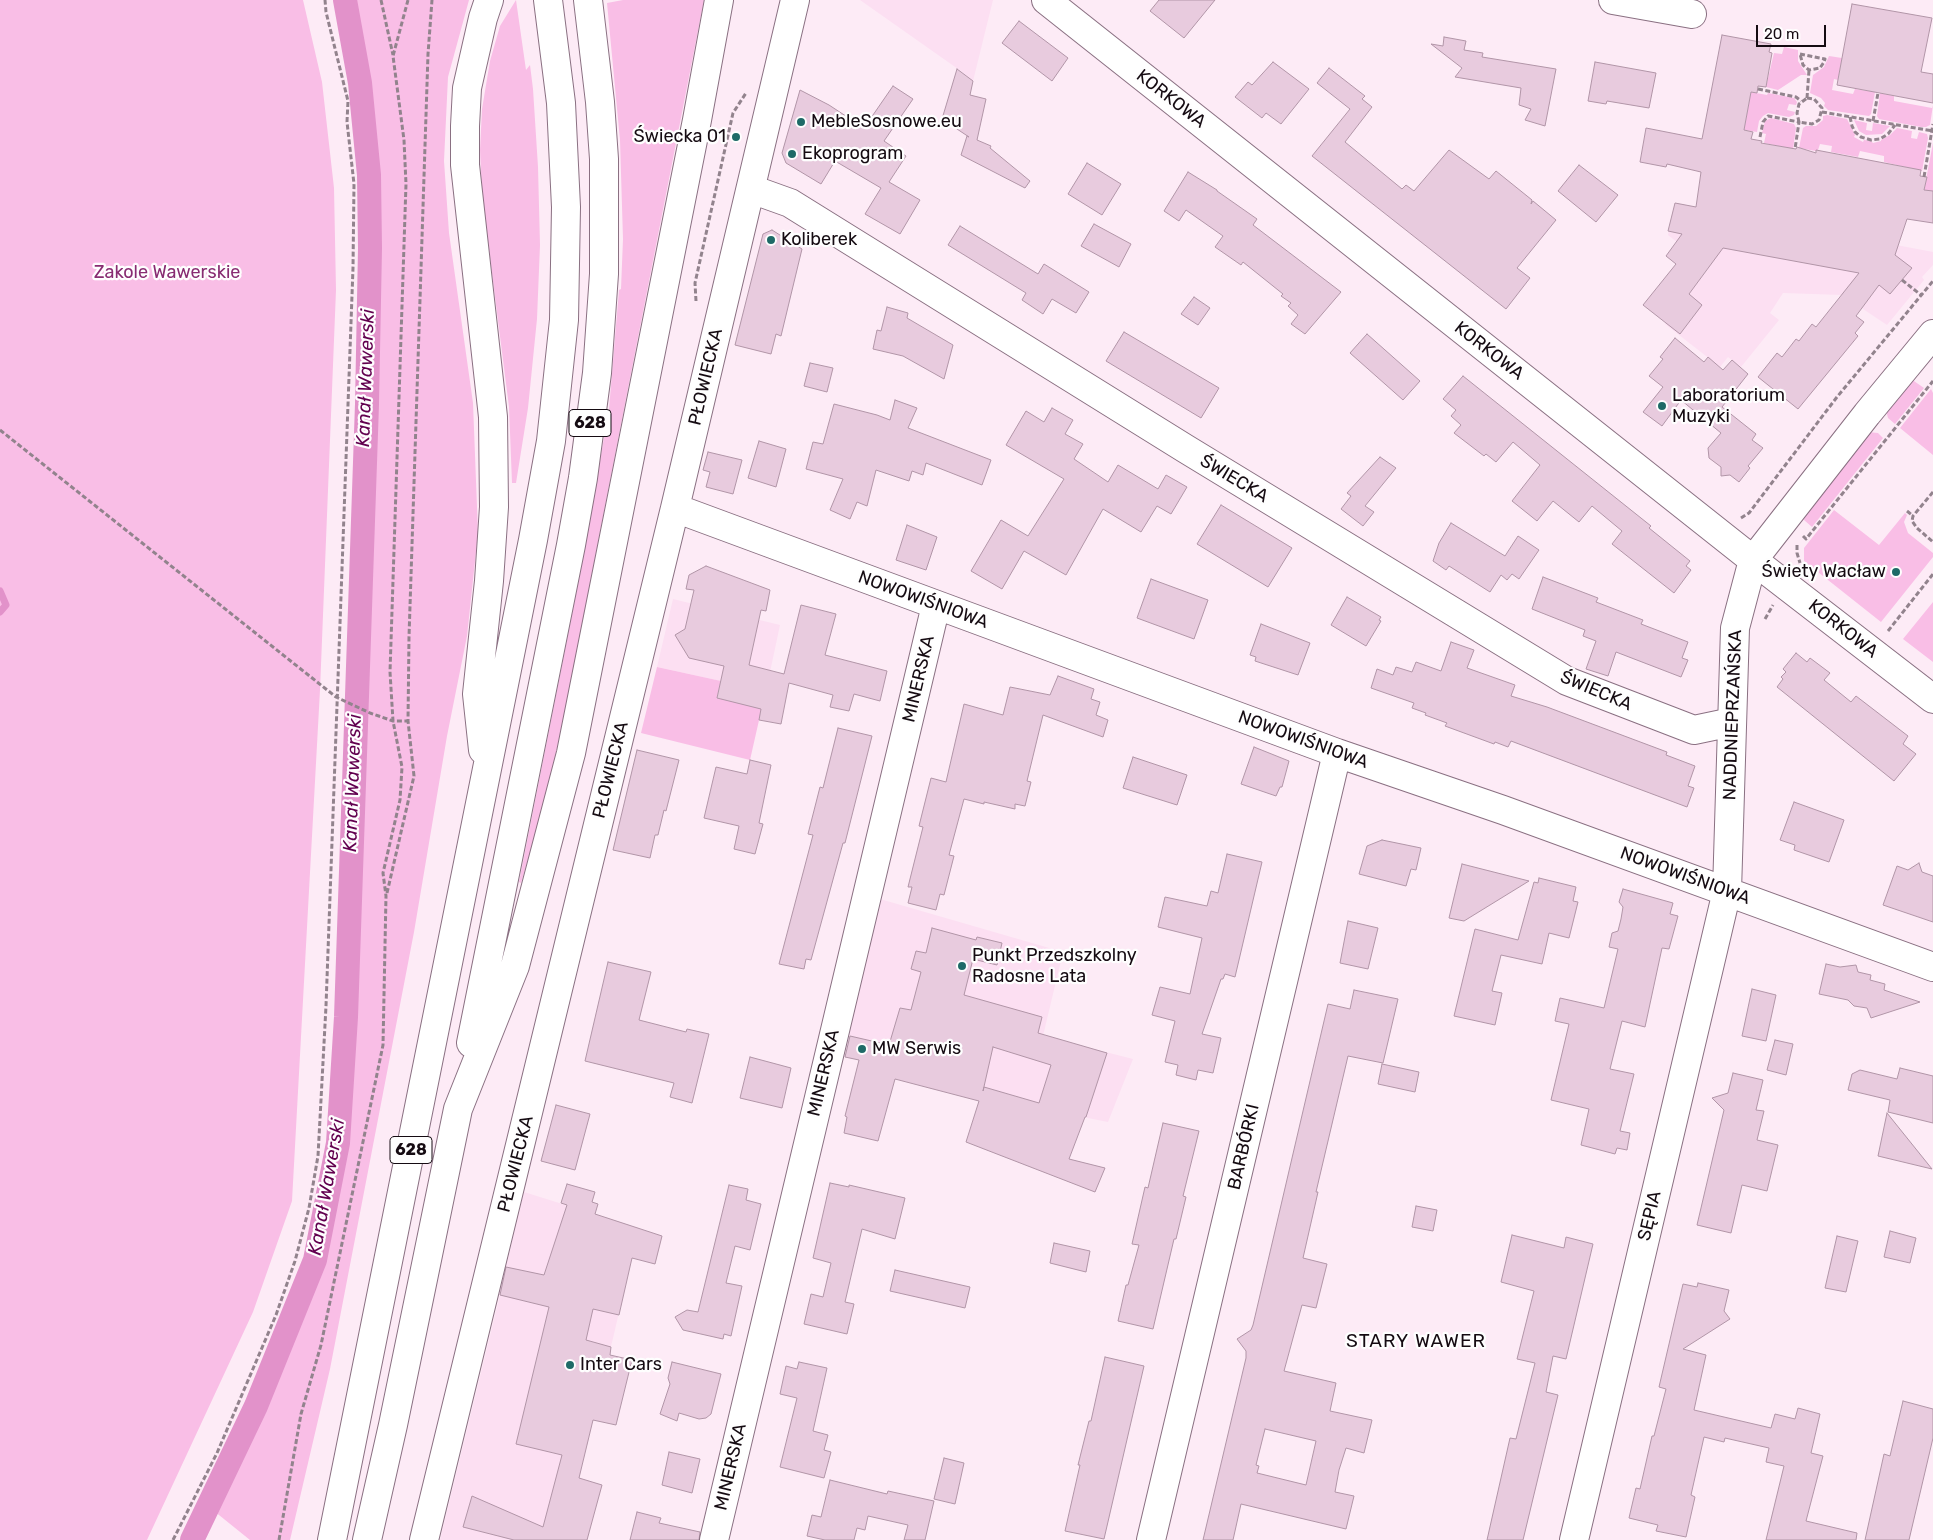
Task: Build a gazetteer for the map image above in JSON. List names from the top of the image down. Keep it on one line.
{"streets":{"street":["KORKOWA","PŁOWIECKA","628","ŚWIECKA","NOWOWIŚNIOWA","MINERSKA","NADDNIEPRZAŃSKA","BARBÓRKI","SĘPIA"]},"crossings":[["KORKOWA","NADDNIEPRZAŃSKA"],["PŁOWIECKA","ŚWIECKA"],["PŁOWIECKA","NOWOWIŚNIOWA"],["ŚWIECKA","NADDNIEPRZAŃSKA"],["NOWOWIŚNIOWA","MINERSKA"],["NOWOWIŚNIOWA","NADDNIEPRZAŃSKA"],["NOWOWIŚNIOWA","BARBÓRKI"],["NOWOWIŚNIOWA","SĘPIA"],["NADDNIEPRZAŃSKA","SĘPIA"]],"districts":["STARY WAWER"],"water":["Kanał Wawerski"],"parks":["Zakole Wawerskie"],"places":["MebleSosnowe.eu","Świecka 01","Ekoprogram","Koliberek","Laboratorium Muzyki","Świety Wacław","Punkt Przedszkolny Radosne Lata","MW Serwis","Inter Cars"],"scale_bar":"20 m"}
